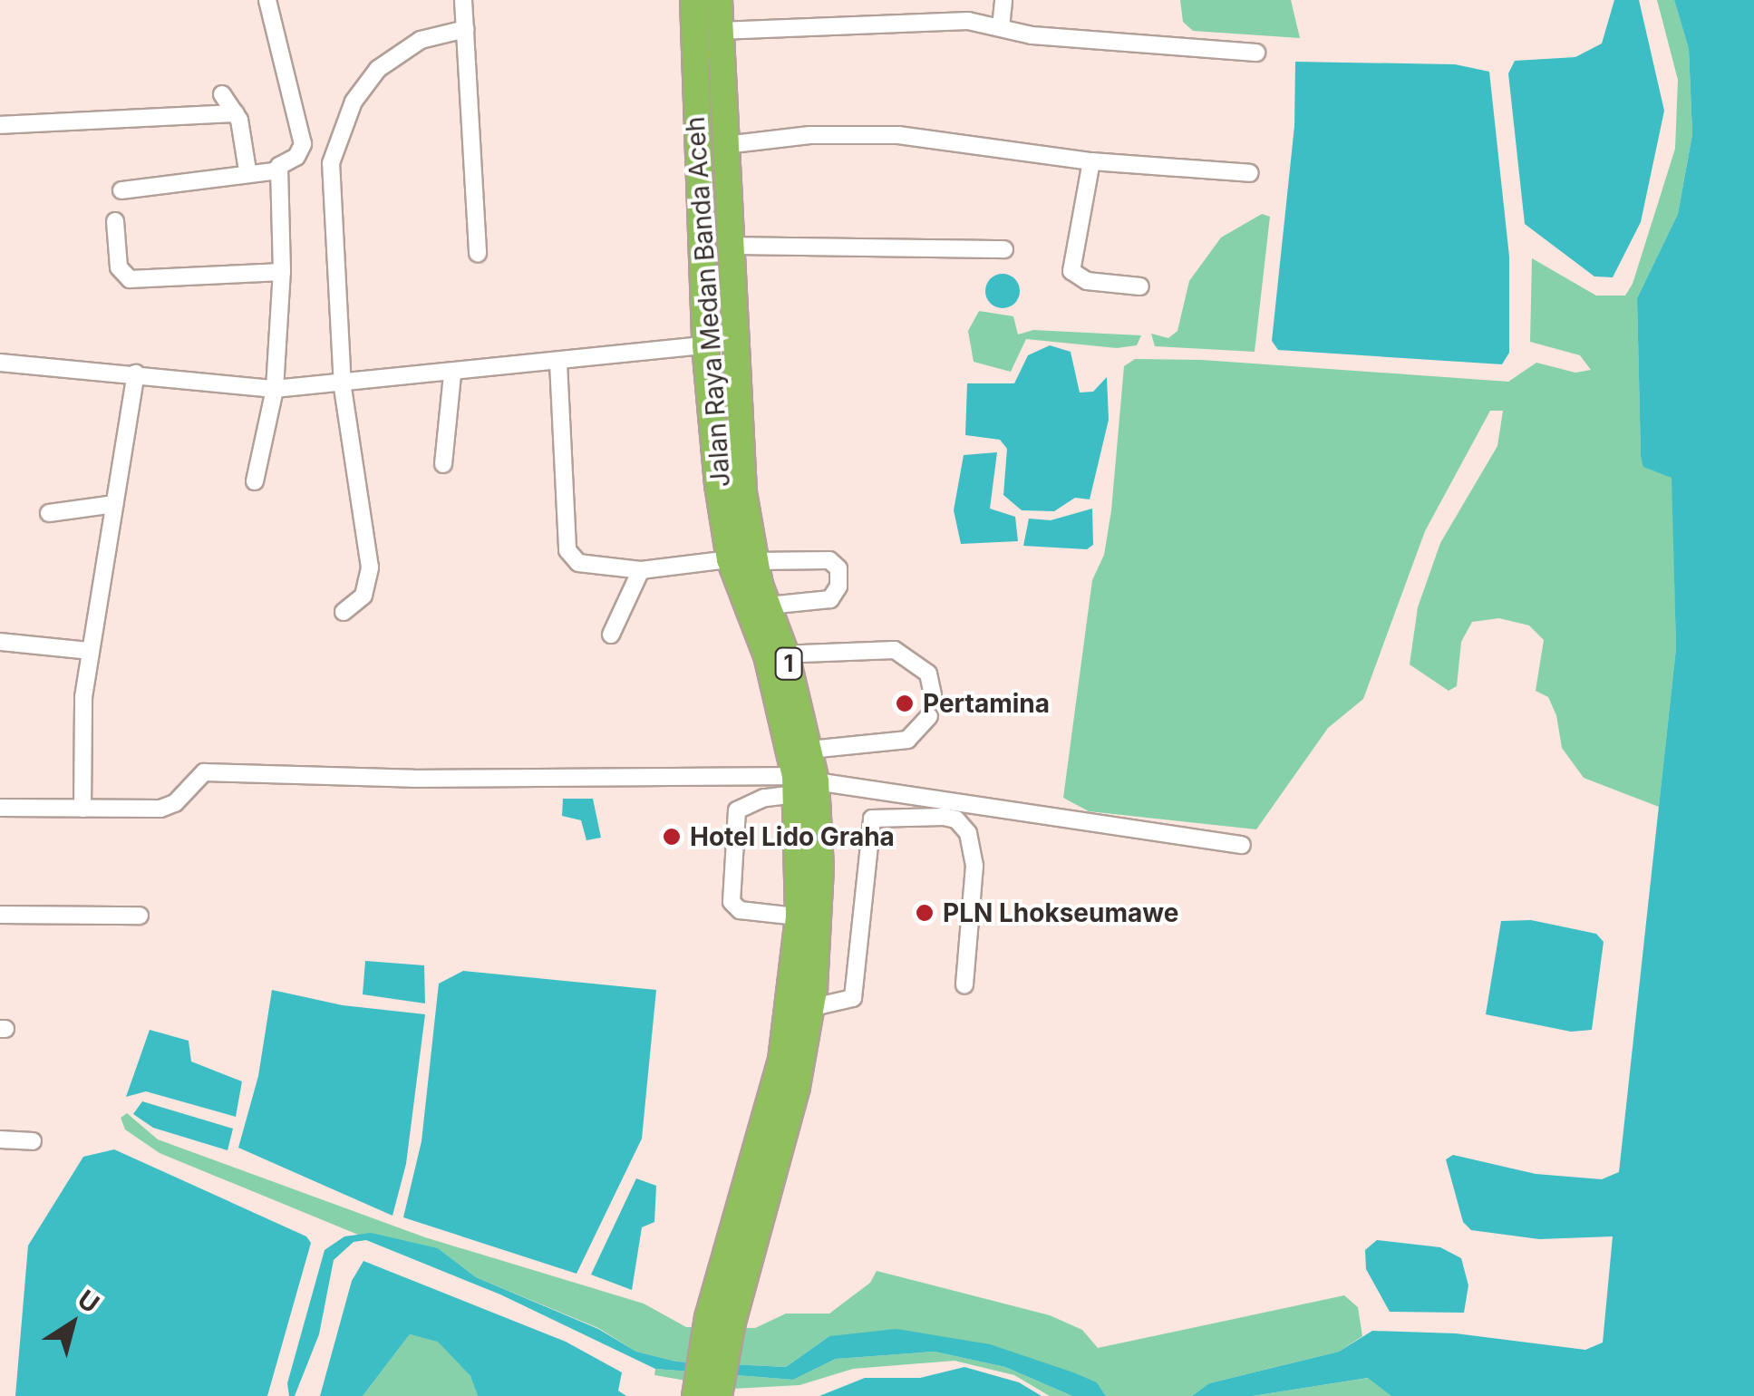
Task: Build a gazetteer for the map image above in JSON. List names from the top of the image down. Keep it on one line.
{"streets":{"highway":["Jalan Raya Medan Banda Aceh","1"]},"places":["Pertamina","Hotel Lido Graha","PLN Lhokseumawe"],"north":"top right"}
